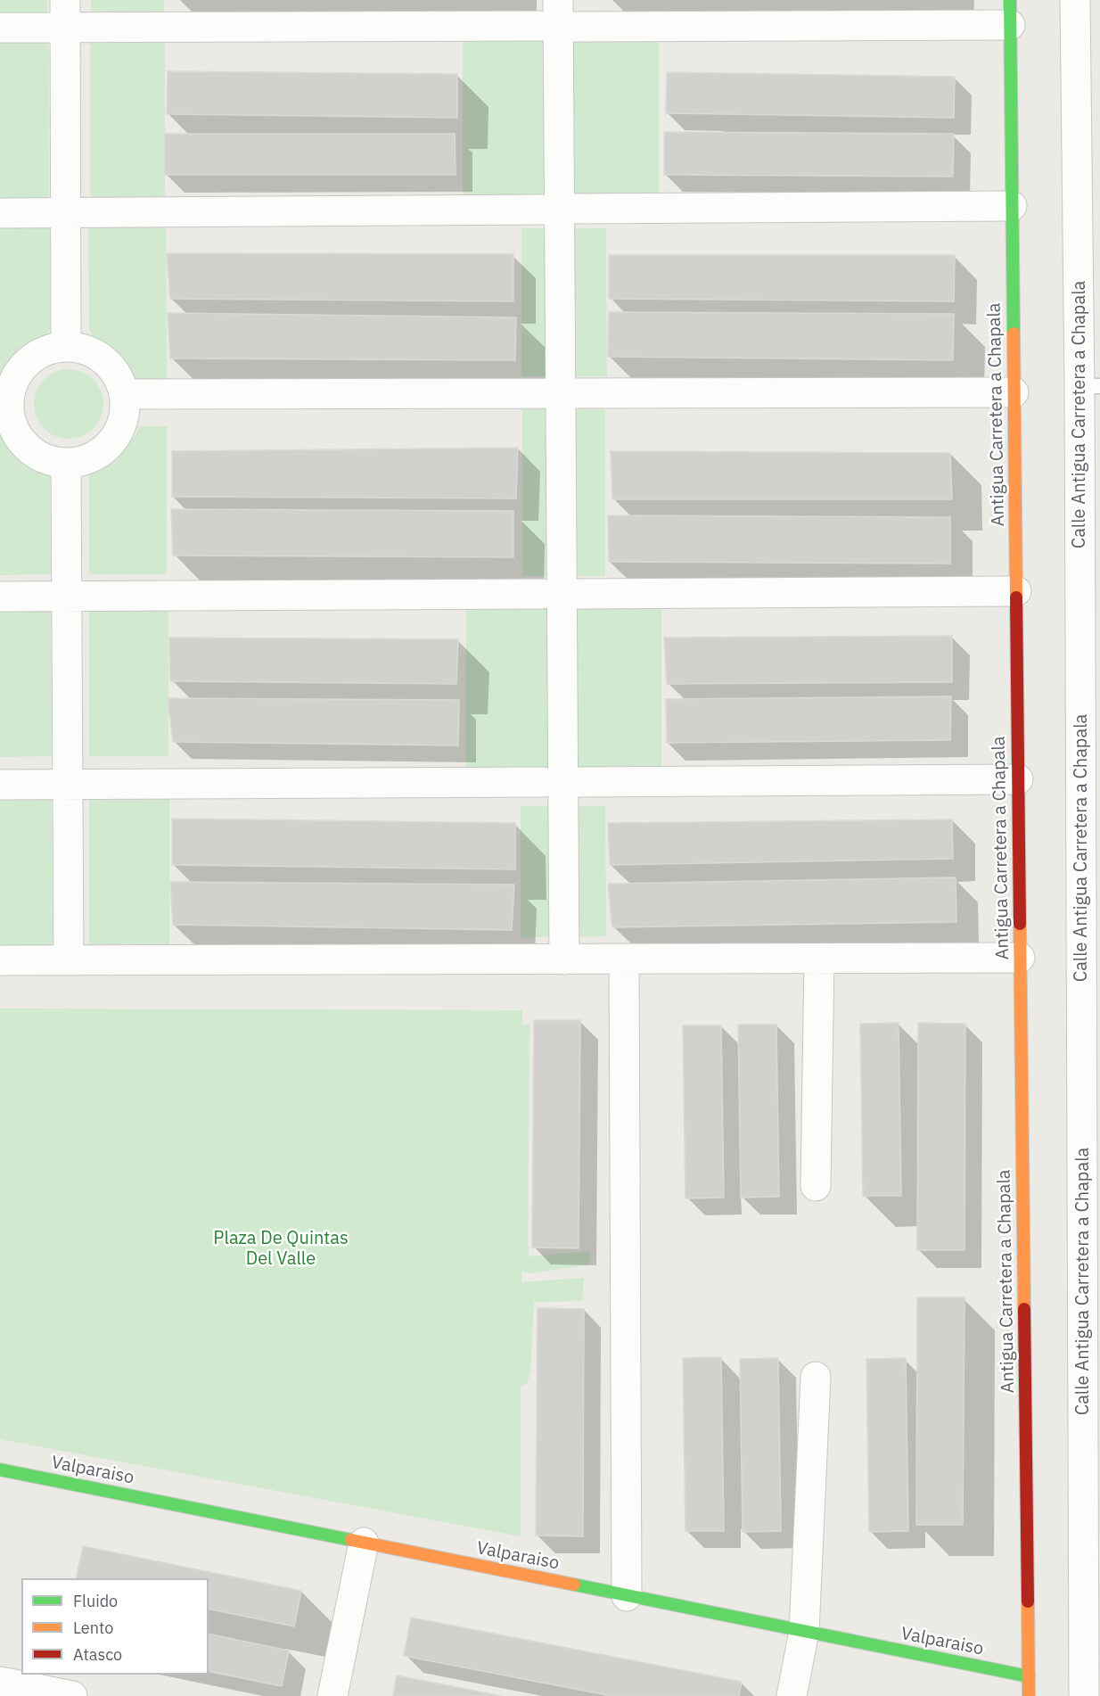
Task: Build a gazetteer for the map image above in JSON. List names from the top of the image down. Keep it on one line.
{"streets":{"street":["Antigua Carretera a Chapala","Calle Antigua Carretera a Chapala","Valparaiso"]},"crossings":[["Antigua Carretera a Chapala","Valparaiso"]],"parks":["Plaza De Quintas Del Valle"],"legend":["Fluido","Lento","Atasco"]}
